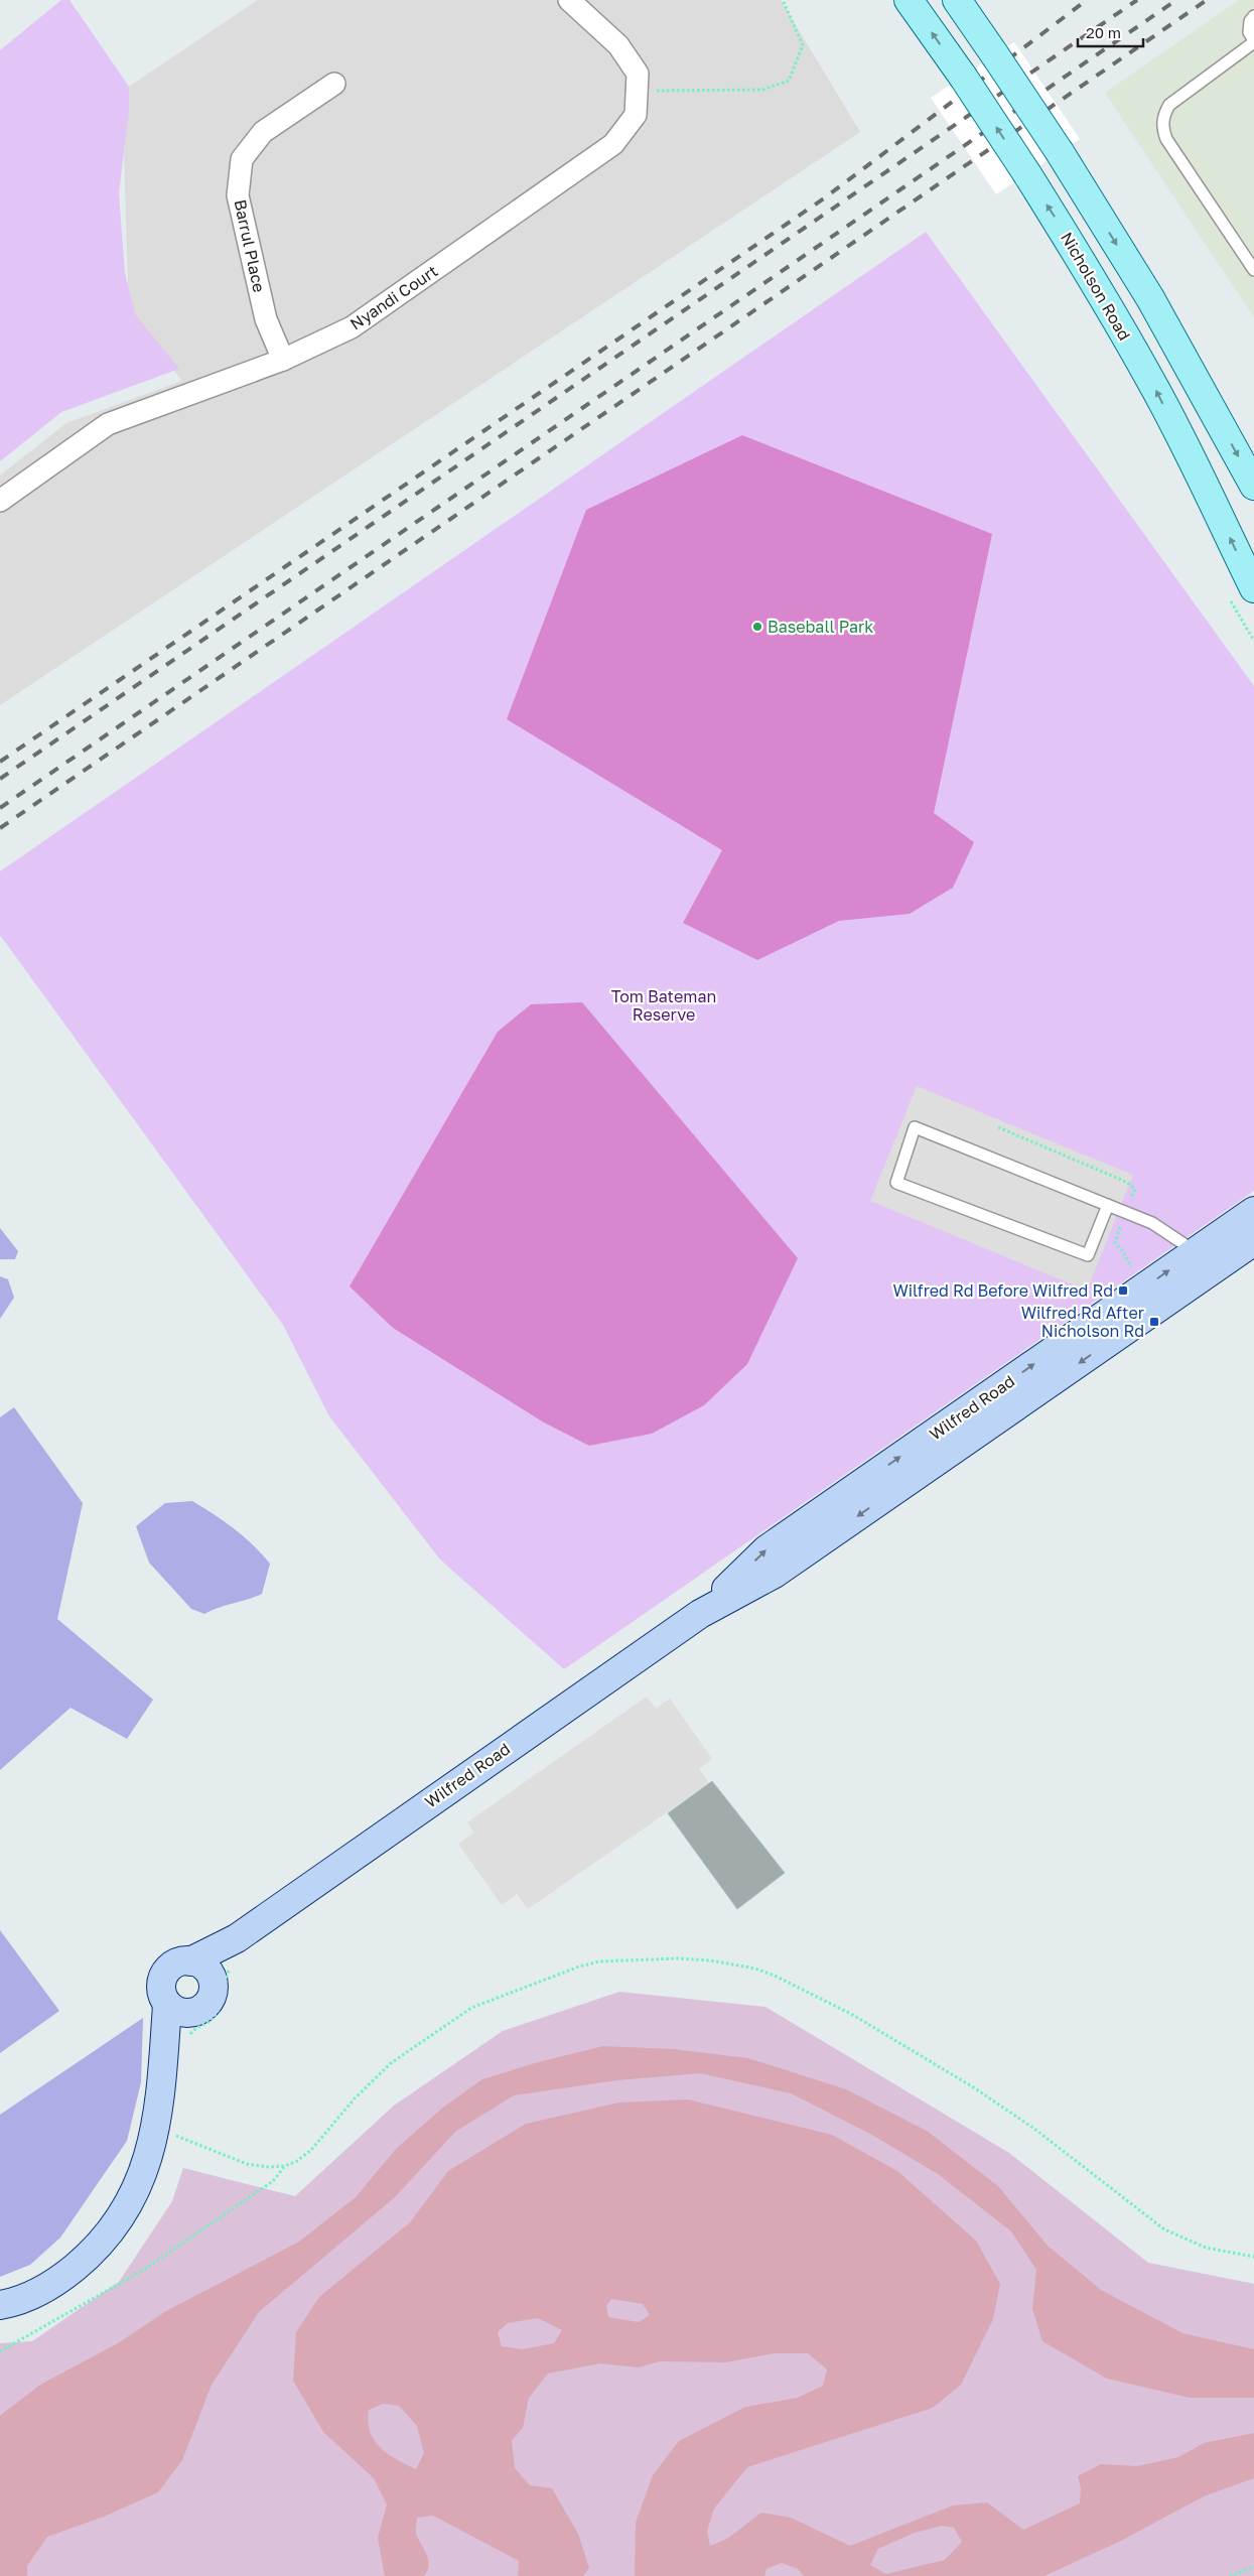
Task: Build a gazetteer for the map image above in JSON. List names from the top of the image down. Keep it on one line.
{"streets":{"main road":["Nicholson Road","Wilfred Road"],"street":["Barrul Place","Nyandi Court"]},"crossings":[["Barrul Place","Nyandi Court"]],"parks":["Tom Bateman Reserve"],"places":{"other":["Baseball Park"],"transit":["Wilfred Rd Before Wilfred Rd","Wilfred Rd After Nicholson Rd"]},"scale_bar":"20 m"}
